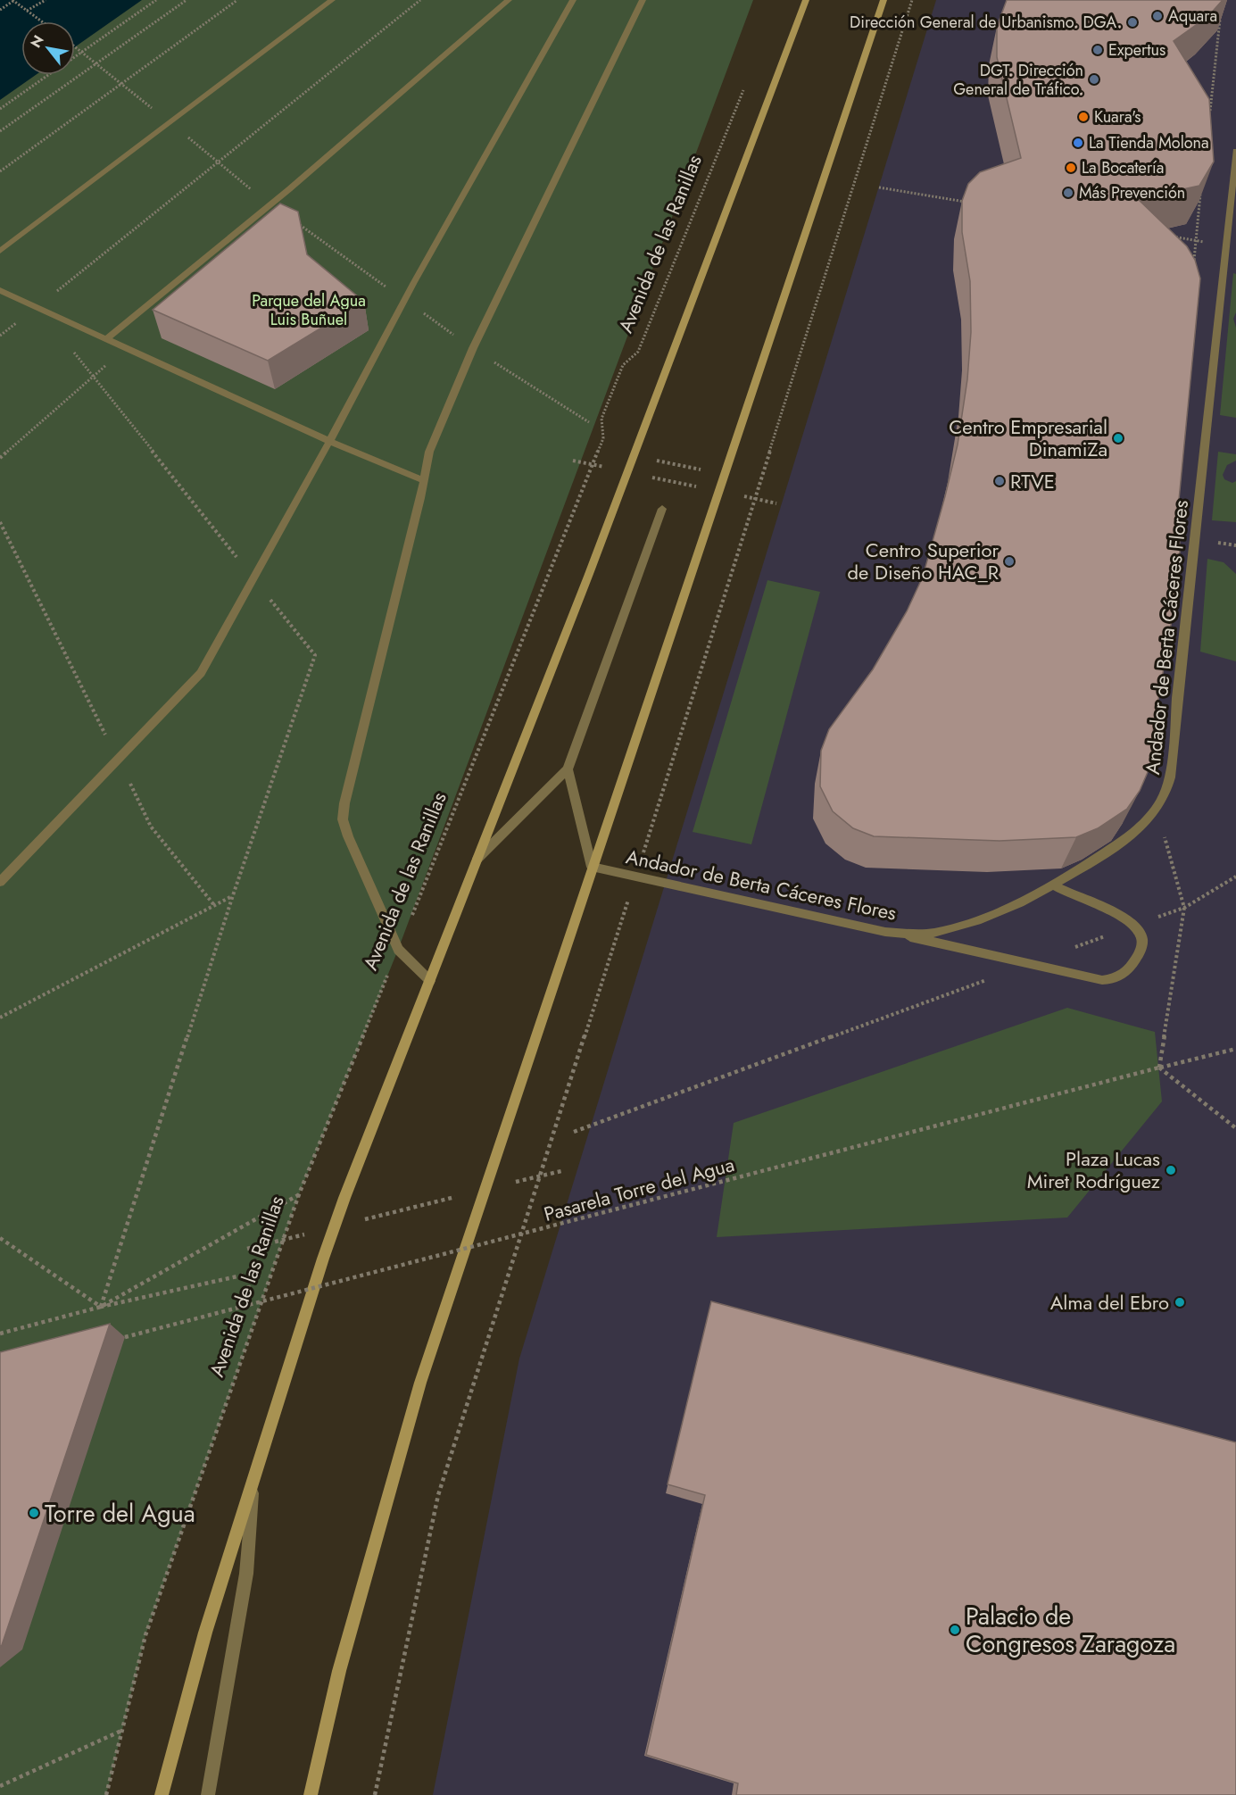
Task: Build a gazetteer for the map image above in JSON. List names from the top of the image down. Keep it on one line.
{"streets":{"street":["Andador de Berta Cáceres Flores"],"path":["Avenida de las Ranillas","Pasarela Torre del Agua"]},"parks":["Parque del Agua Luis Buñuel"],"places":["Aquara","Dirección General de Urbanismo. DGA.","Expertus","DGT. Dirección General de Tráfico.","Kuara's","La Tienda Molona","La Bocatería","Más Prevención","Centro Empresarial DinamiZa","RTVE","Centro Superior de Diseño HAC_R","Plaza Lucas Miret Rodríguez","Alma del Ebro","Torre del Agua","Palacio de Congresos Zaragoza"],"north":"top left"}
